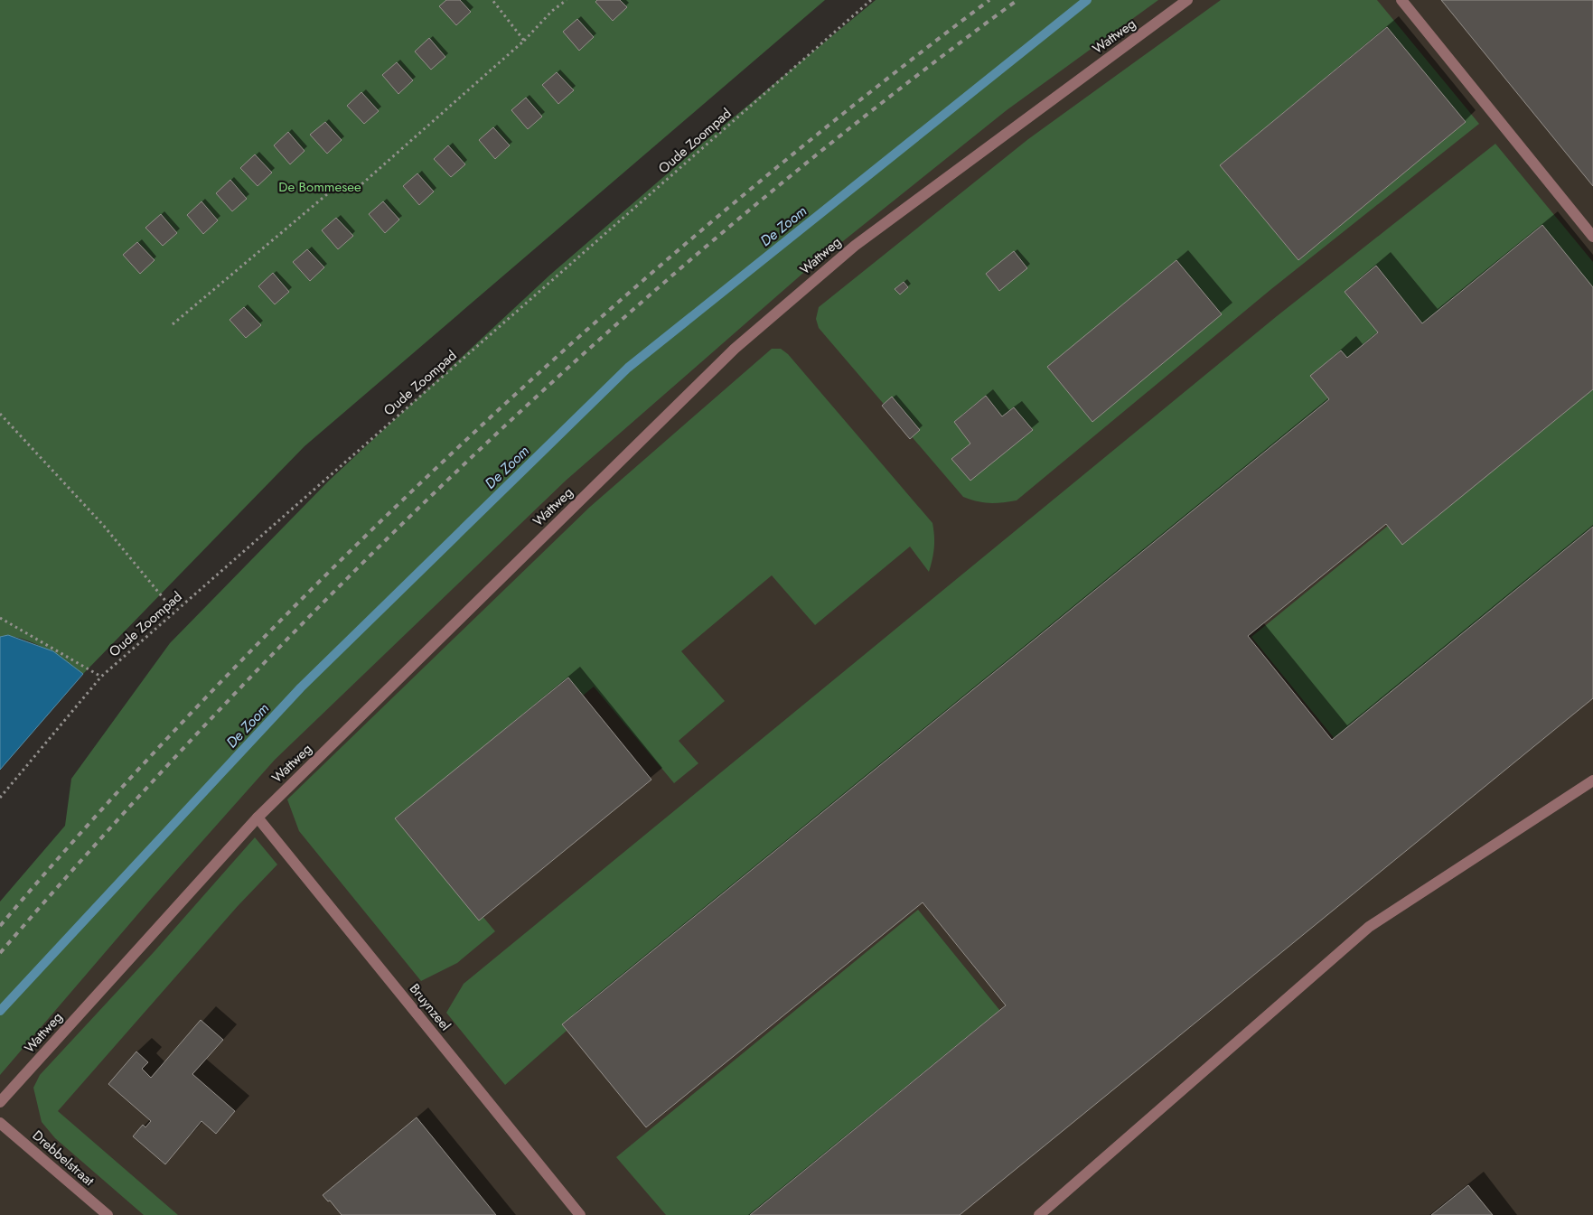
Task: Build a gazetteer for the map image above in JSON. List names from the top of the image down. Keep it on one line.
{"streets":{"street":["Wattweg","Bruynzeel","Drebbelstraat"],"path":["Oude Zoompad"]},"crossings":[["Wattweg","Bruynzeel"]],"water":["De Zoom"],"parks":["De Bommesee"]}
